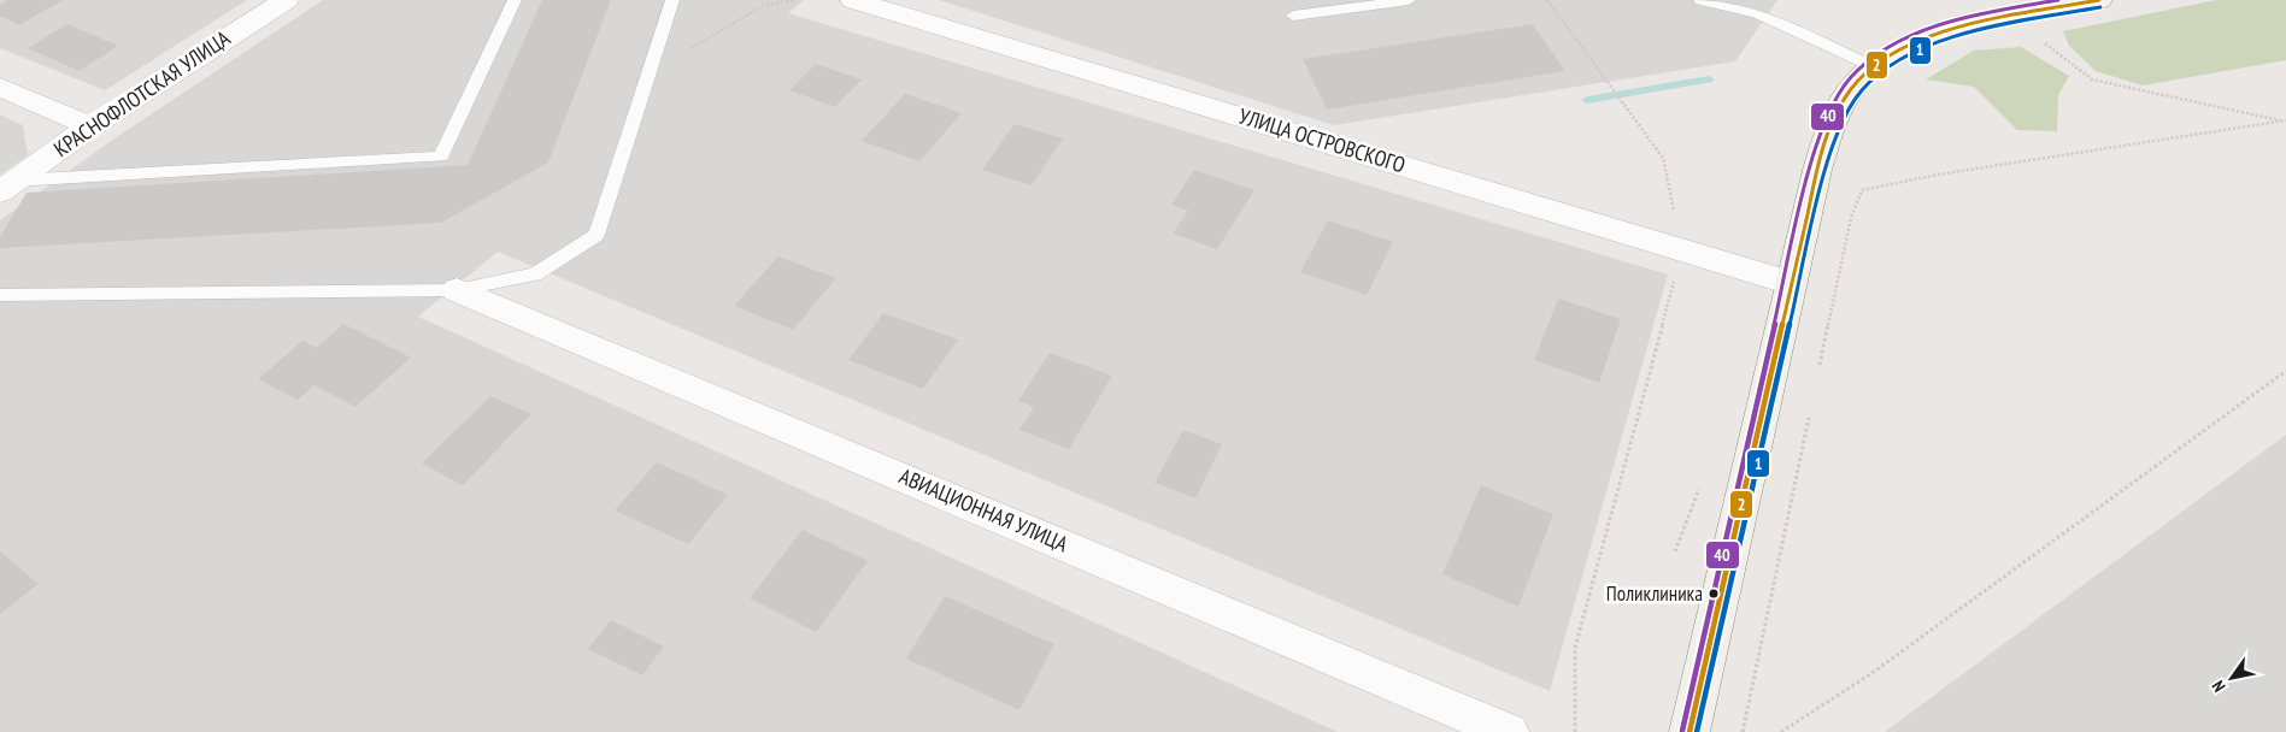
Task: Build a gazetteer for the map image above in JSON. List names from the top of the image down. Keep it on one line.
{"streets":{"street":["КРАСНОФЛОТСКАЯ УЛИЦА","УЛИЦА ОСТРОВСКОГО","АВИАЦИОННАЯ УЛИЦА"]},"places":["Поликлиника"],"lines":["transit line 2","transit line 40","transit line 1"],"north":"bottom left"}
